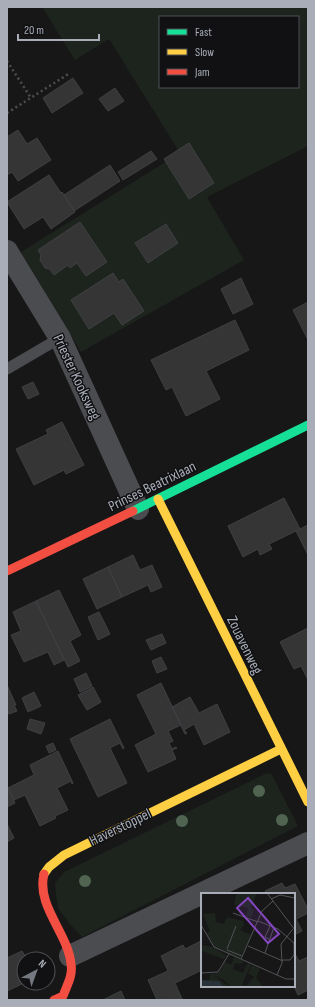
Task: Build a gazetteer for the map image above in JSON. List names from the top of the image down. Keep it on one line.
{"streets":{"street":["Priester Kooksweg","Prinses Beatrixlaan","Zouavenweg","Haverstoppel"]},"crossings":[["Priester Kooksweg","Prinses Beatrixlaan"],["Prinses Beatrixlaan","Zouavenweg"],["Zouavenweg","Haverstoppel"]],"legend":["Fast","Slow","Jam"],"scale_bar":"20 m","north":"top right"}
